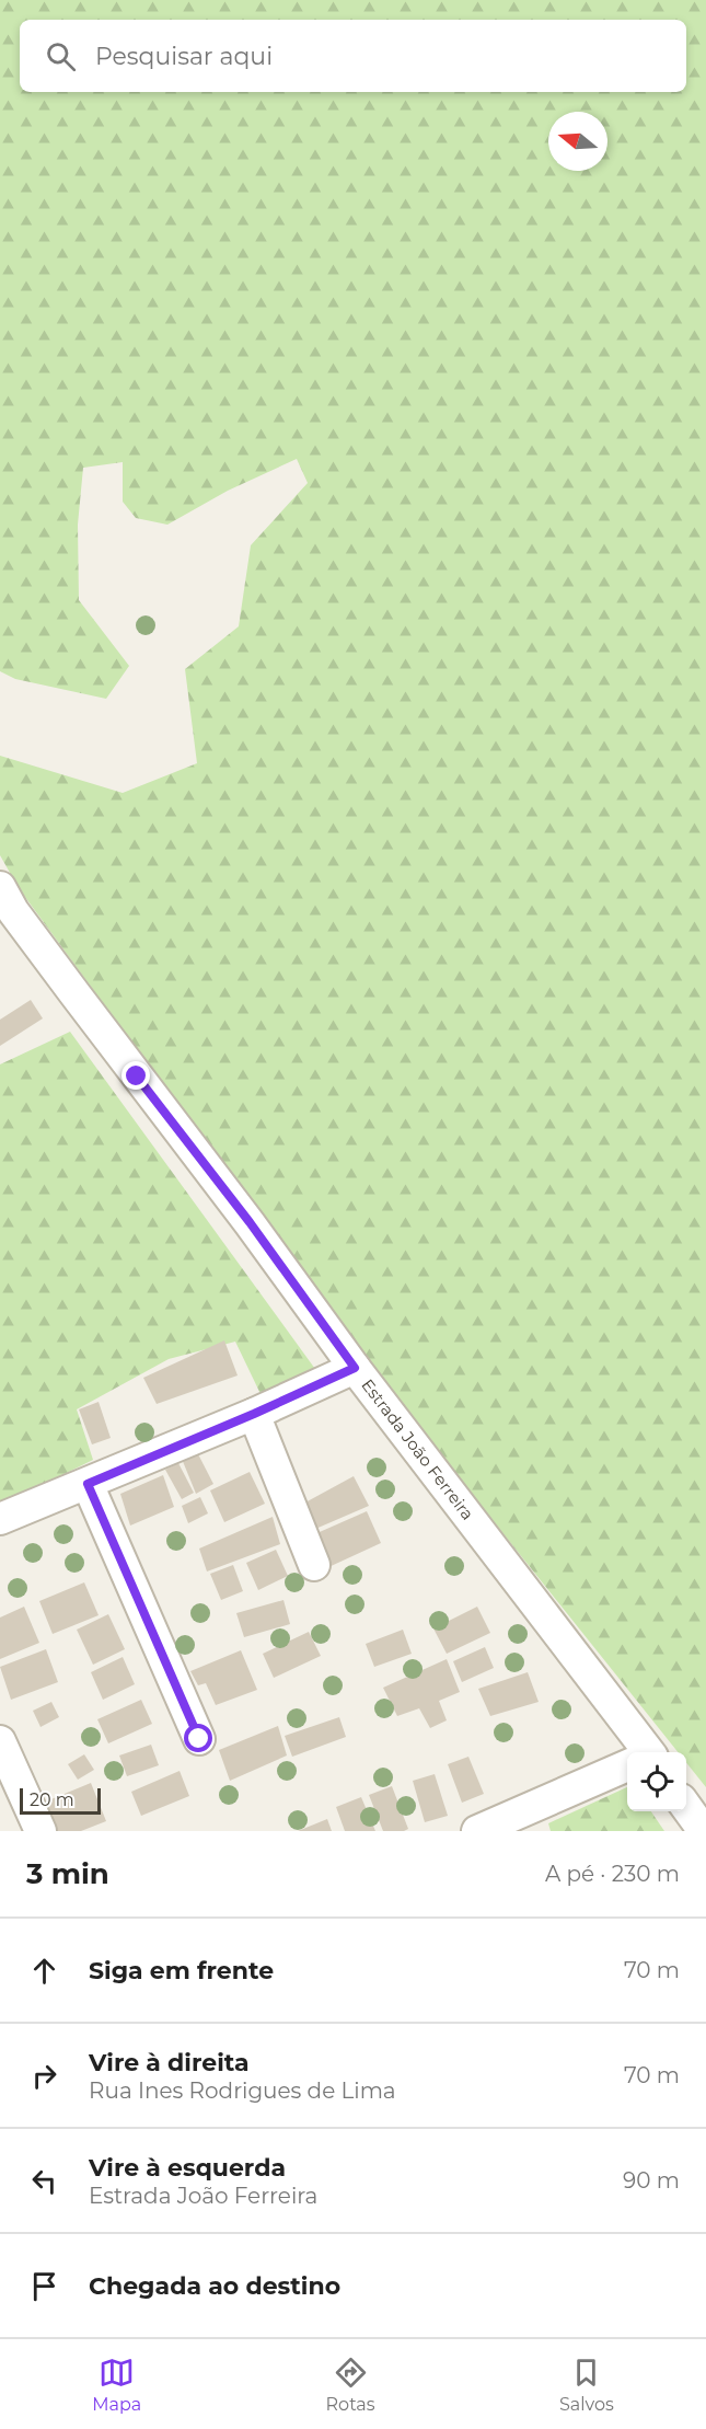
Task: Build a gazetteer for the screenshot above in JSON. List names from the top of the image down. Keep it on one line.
{"streets":{"street":["Estrada João Ferreira"]},"scale_bar":"20 m","north":"left","page":{"search":"Pesquisar aqui","scale":"20 m","heading":["3 min","A pé · 230 m"],"list":[["Siga em frente","70 m"],["Vire à direita","Rua Ines Rodrigues de Lima","70 m"],["Vire à esquerda","Estrada João Ferreira","90 m"],"Chegada ao destino"],"nav":["Mapa","Rotas","Salvos"]}}
